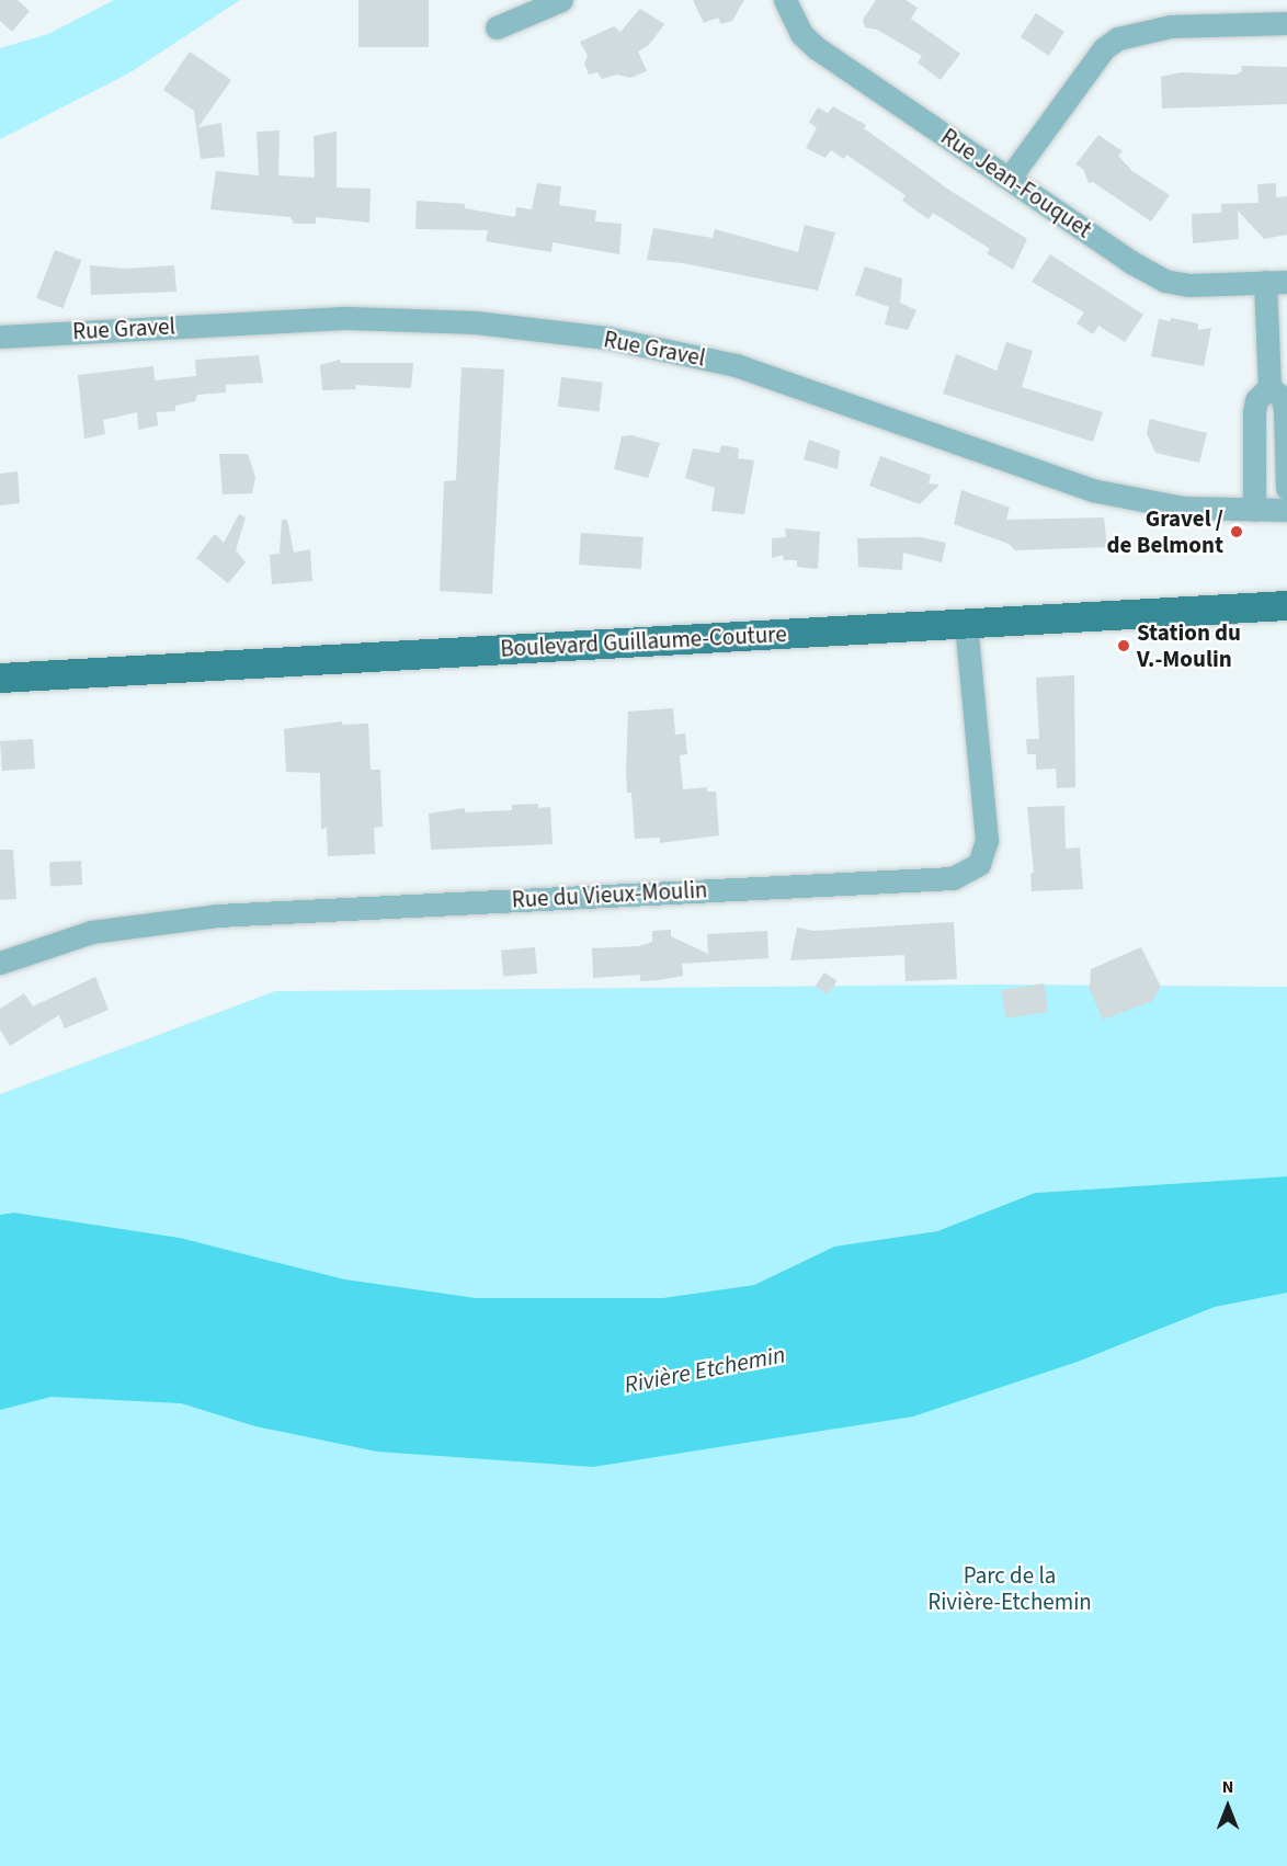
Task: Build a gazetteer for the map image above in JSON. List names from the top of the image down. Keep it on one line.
{"streets":{"main road":["Boulevard Guillaume-Couture"],"street":["Rue Jean-Fouquet","Rue Gravel","Rue du Vieux-Moulin"]},"crossings":[["Boulevard Guillaume-Couture","Rue du Vieux-Moulin"]],"water":["Rivière Etchemin"],"parks":["Parc de la Rivière-Etchemin"],"places":["Gravel / de Belmont","Station du V.-Moulin"],"north":"top"}
